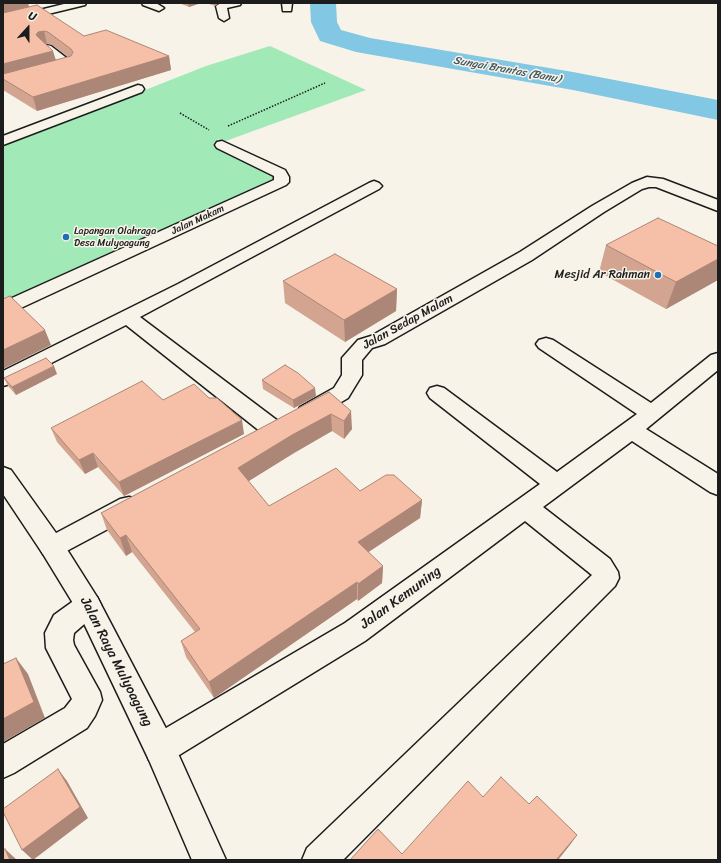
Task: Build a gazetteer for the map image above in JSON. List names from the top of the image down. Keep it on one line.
{"streets":{"street":["Jalan Makam","Jalan Sedap Malam","Jalan Kemuning","Jalan Raya Mulyoagung"]},"crossings":[["Jalan Kemuning","Jalan Raya Mulyoagung"]],"water":["Sungai Brantas (Banu)"],"places":["Lapangan Olahraga Desa Mulyoagung","Mesjid Ar Rahman"],"north":"top"}
